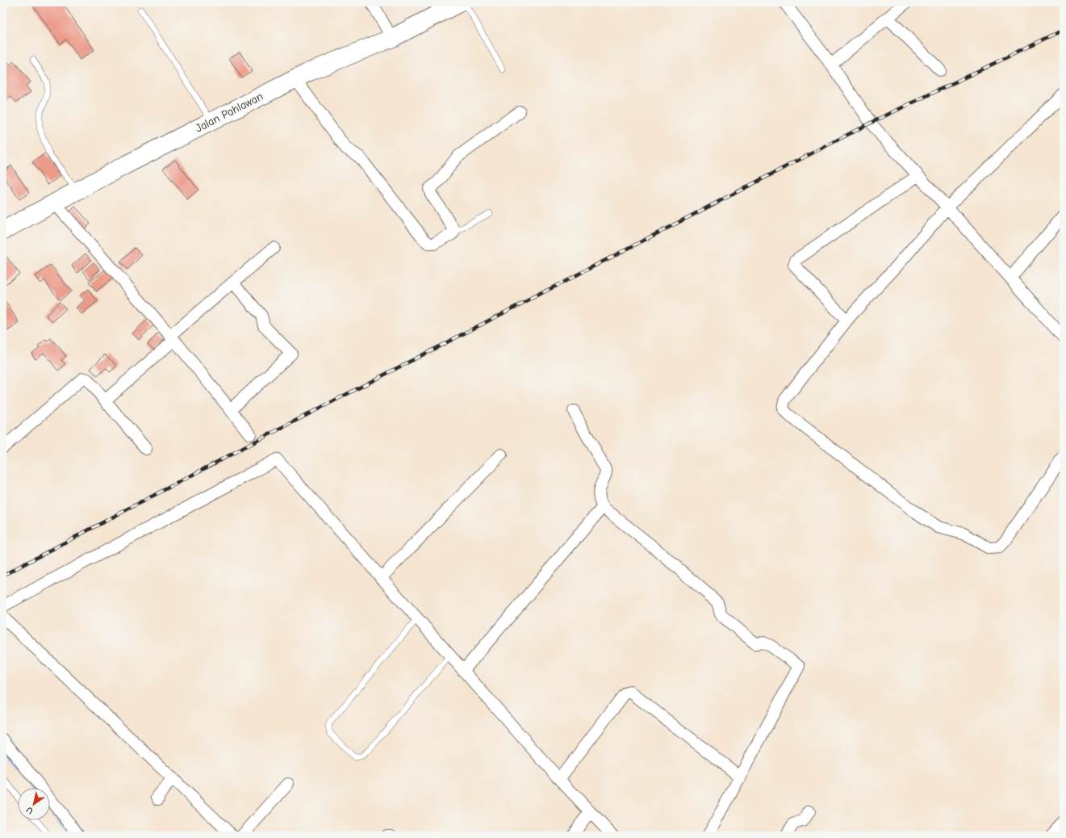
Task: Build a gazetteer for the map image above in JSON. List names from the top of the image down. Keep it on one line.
{"streets":{"highway":["Jalan Pahlawan"]},"north":"bottom left"}
